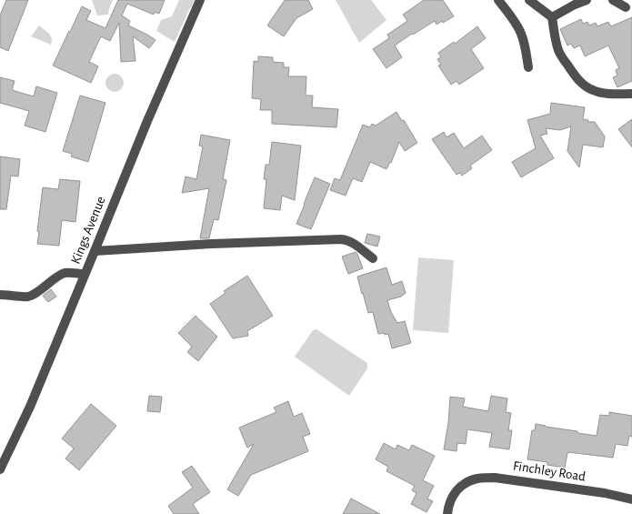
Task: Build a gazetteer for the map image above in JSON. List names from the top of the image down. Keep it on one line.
{"streets":{"street":["Kings Avenue","Finchley Road"]}}
